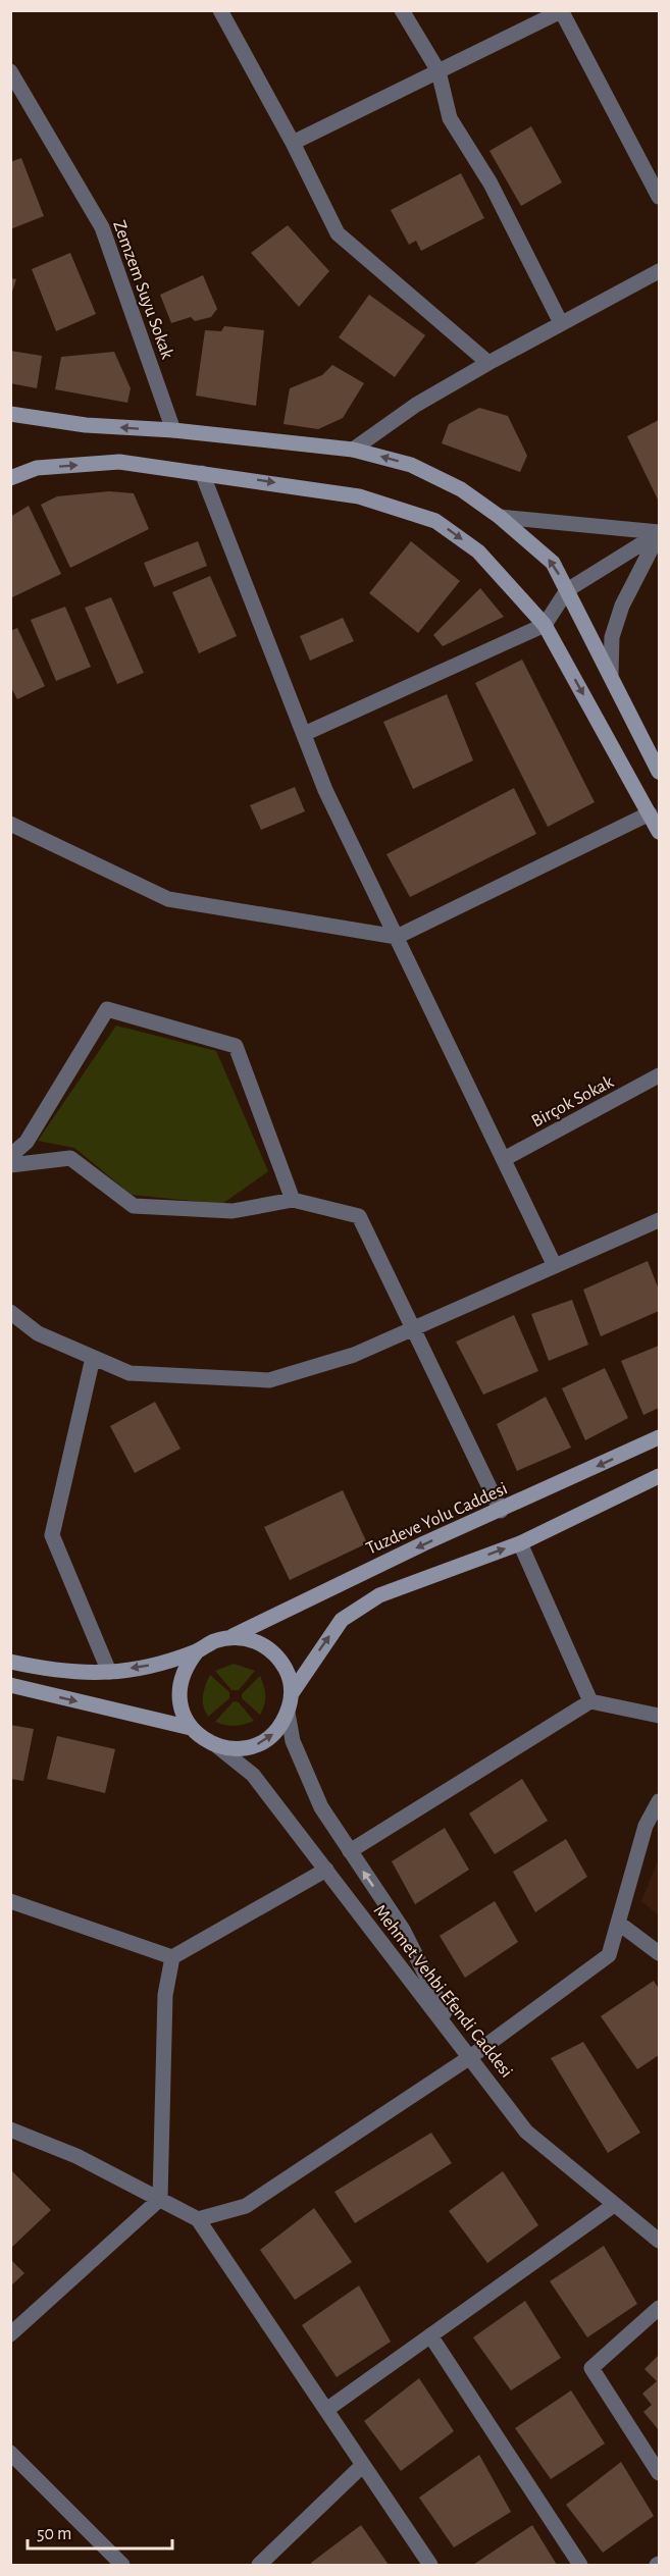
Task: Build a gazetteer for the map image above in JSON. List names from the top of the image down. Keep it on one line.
{"streets":{"main road":["Tuzdeve Yolu Caddesi"],"street":["Zemzem Suyu Sokak","Birçok Sokak","Mehmet Vehbi Efendi Caddesi"]},"crossings":[["Tuzdeve Yolu Caddesi","Mehmet Vehbi Efendi Caddesi"]],"scale_bar":"50 m"}
